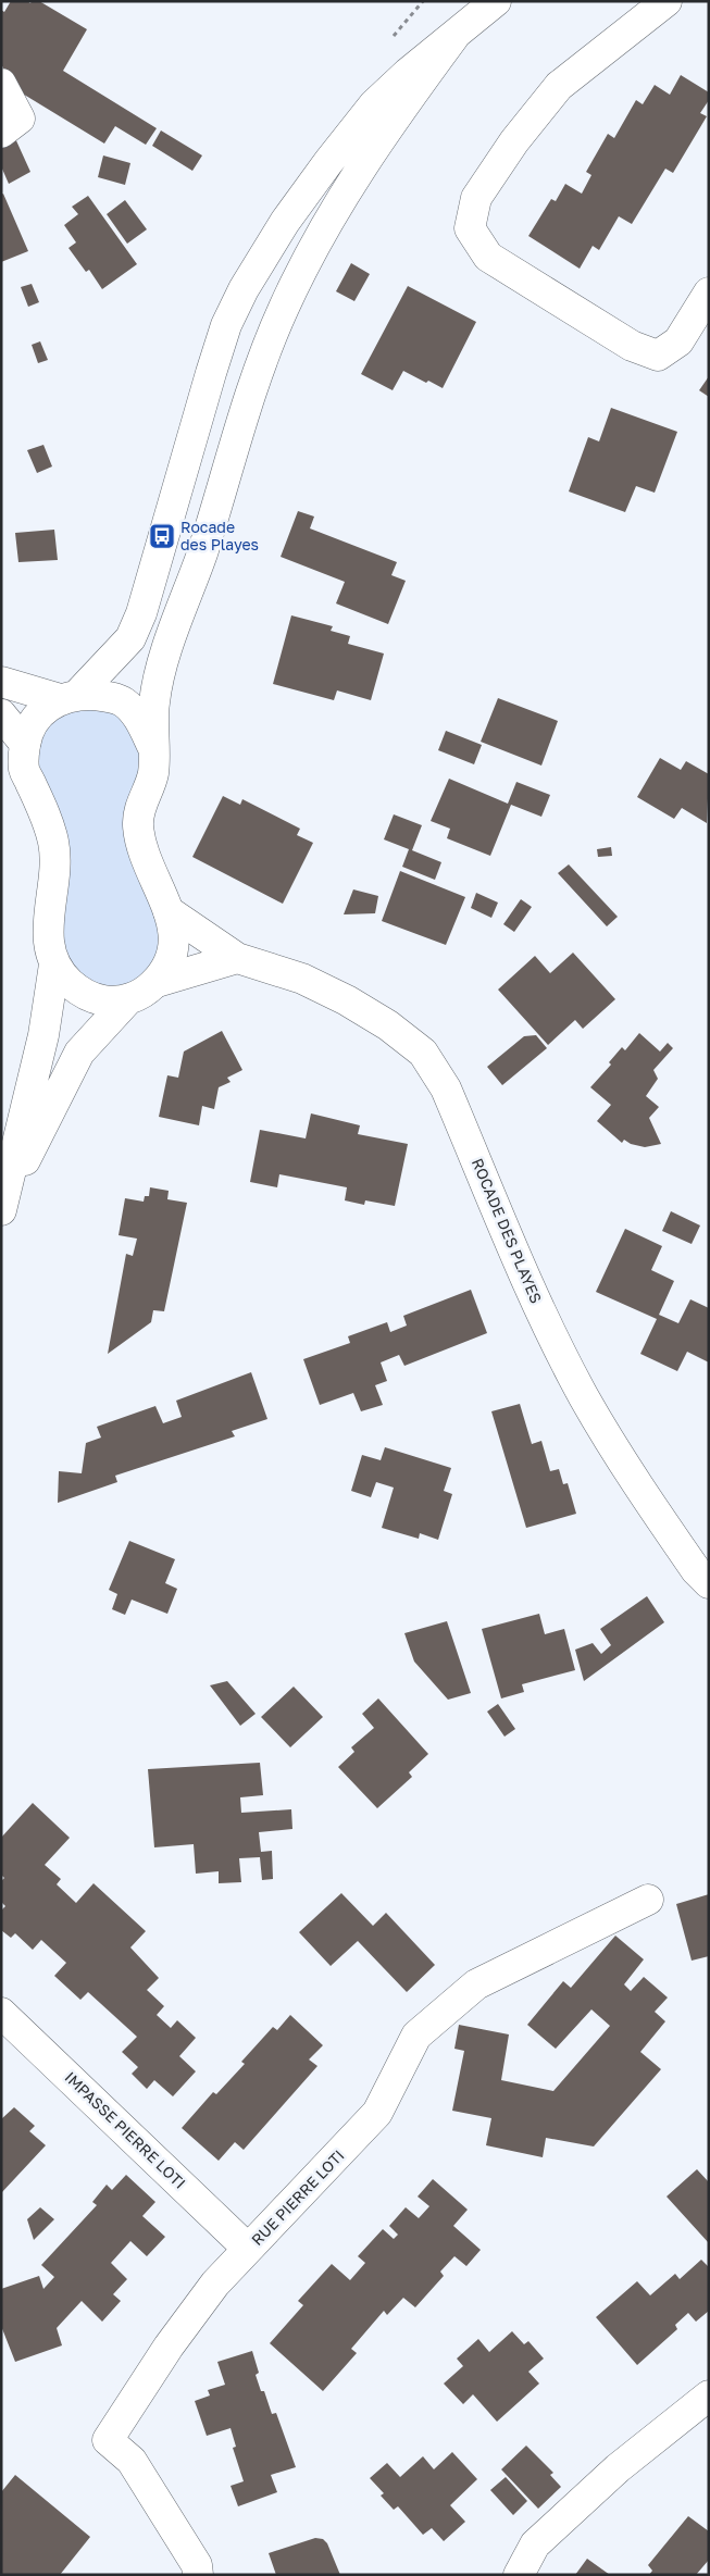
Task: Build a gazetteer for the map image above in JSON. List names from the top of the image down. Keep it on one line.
{"streets":{"street":["ROCADE DES PLAYES","IMPASSE PIERRE LOTI","RUE PIERRE LOTI"]},"crossings":[["IMPASSE PIERRE LOTI","RUE PIERRE LOTI"]],"places":{"bus stop":["Rocade des Playes"]}}
